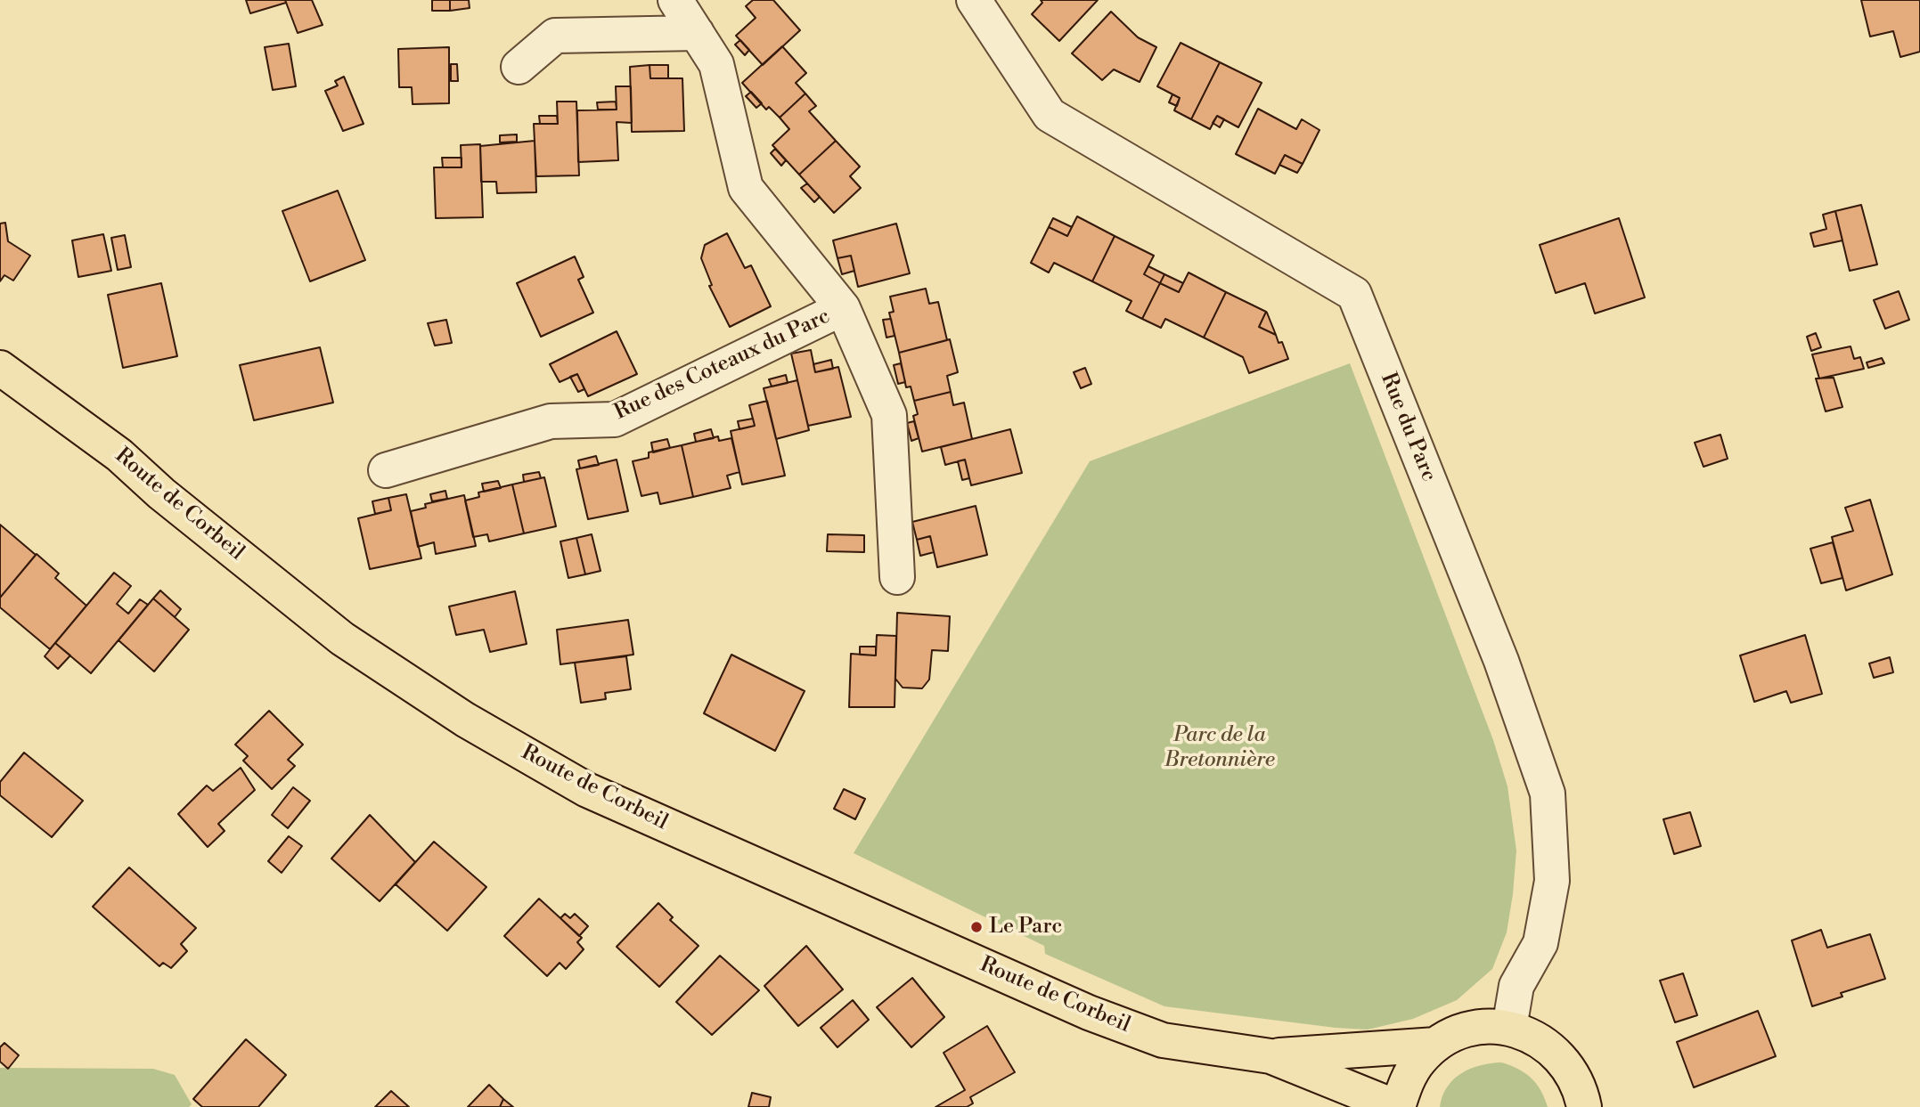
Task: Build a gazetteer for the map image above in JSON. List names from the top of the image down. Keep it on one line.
{"streets":{"main road":["Route de Corbeil"],"street":["Rue des Coteaux du Parc","Rue du Parc"]},"parks":["Parc de la Bretonnière"],"places":["Le Parc"]}
